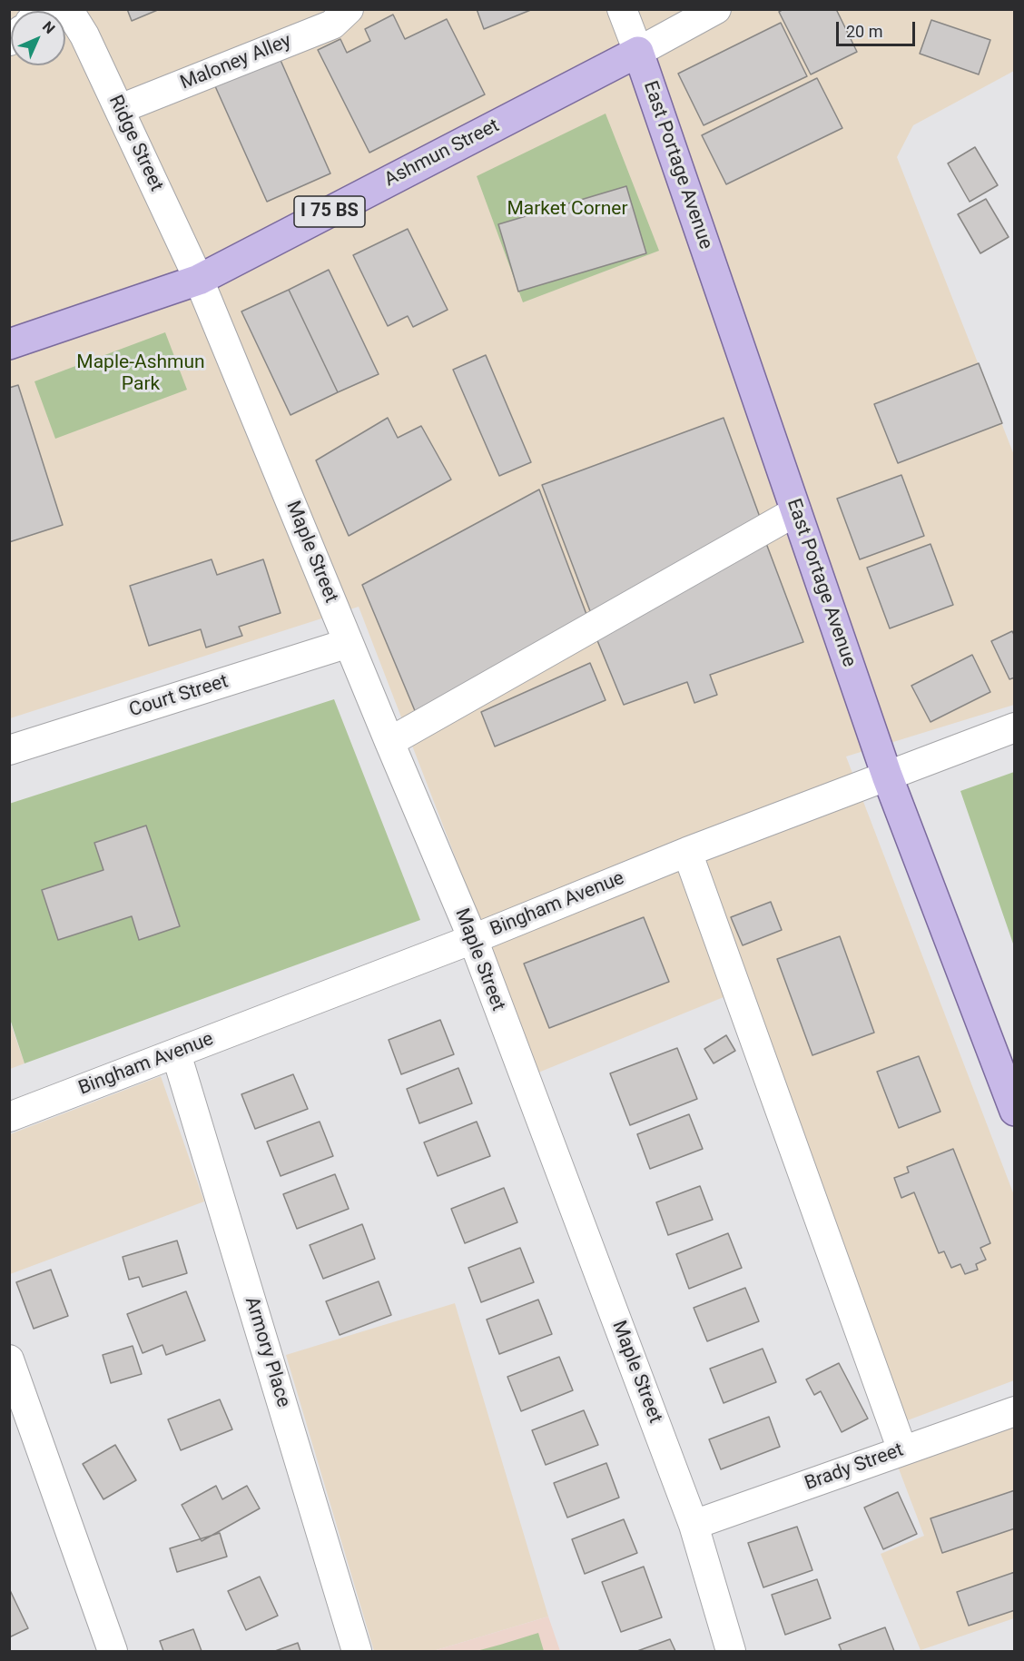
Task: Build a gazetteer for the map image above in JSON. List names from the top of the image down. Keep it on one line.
{"streets":{"main road":["Ashmun Street","East Portage Avenue","I 75 BS"],"street":["Maloney Alley","Ridge Street","Maple Street","Court Street","Bingham Avenue","Armory Place","Brady Street"]},"crossings":[["Maloney Alley","Ridge Street"],["Ridge Street","Ashmun Street"],["Ridge Street","Maple Street"],["Ashmun Street","East Portage Avenue"],["Ashmun Street","Maple Street"],["East Portage Avenue","Bingham Avenue"],["Maple Street","Court Street"],["Maple Street","Bingham Avenue"],["Maple Street","Brady Street"],["Bingham Avenue","Armory Place"]],"parks":["Market Corner","Maple-Ashmun Park"],"scale_bar":"20 m","north":"top right"}
